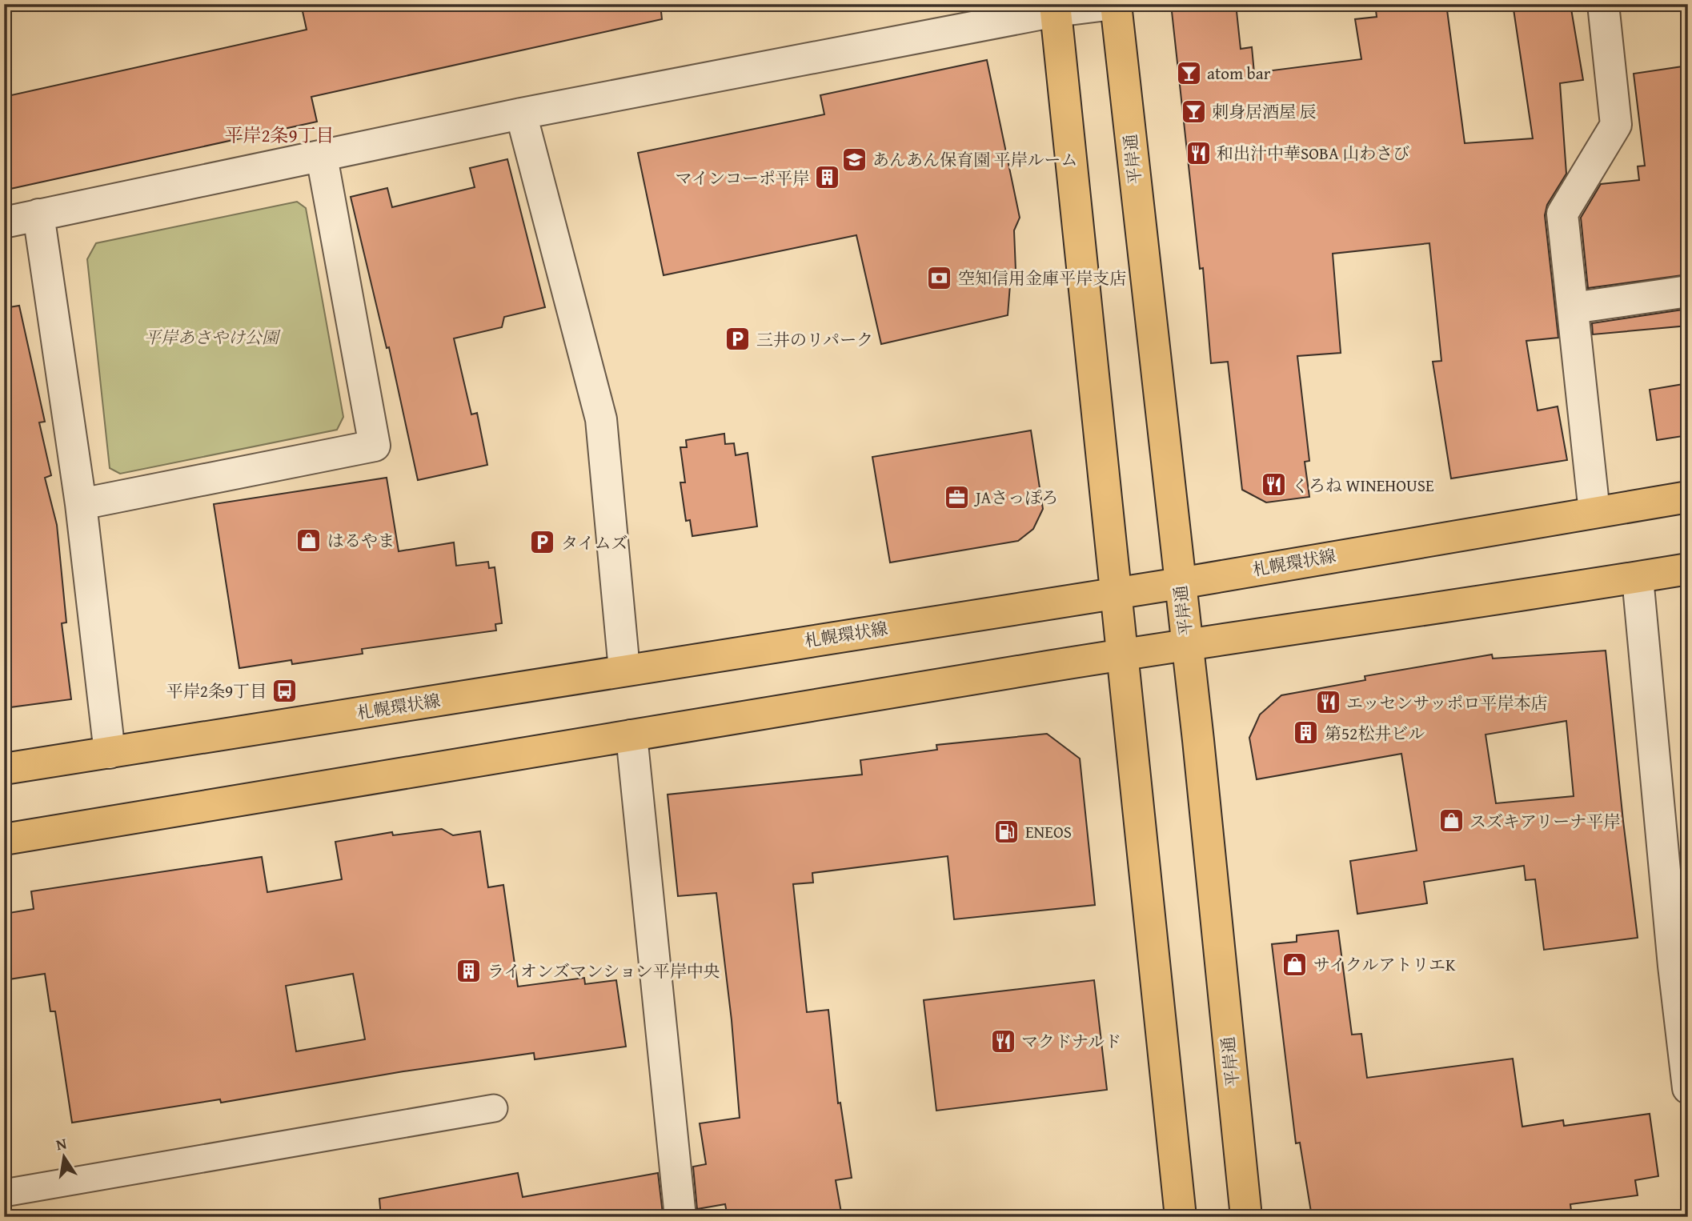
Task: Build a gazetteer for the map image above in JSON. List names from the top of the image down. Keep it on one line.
{"streets":{"main road":["平岸通","札幌環状線"]},"crossings":[["平岸通","札幌環状線"]],"districts":["平岸2条9丁目"],"parks":["平岸あさやけ公園"],"places":{"bar":["atom bar","刺身居酒屋 辰"],"restaurant":["和出汁中華SOBA 山わさび","くろね WINEHOUSE","エッセンサッポロ平岸本店","マクドナルド"],"school or university":["あんあん保育園 平岸ルーム"],"building":["マインコーポ平岸","第52松井ビル","ライオンズマンション平岸中央"],"bank":["空知信用金庫平岸支店"],"parking":["三井のリパーク","タイムズ"],"office":["JAさっぽろ"],"shop":["はるやま","スズキアリーナ平岸","サイクルアトリエK"],"bus stop":["平岸2条9丁目"],"fuel station":["ENEOS"]},"north":"top"}
